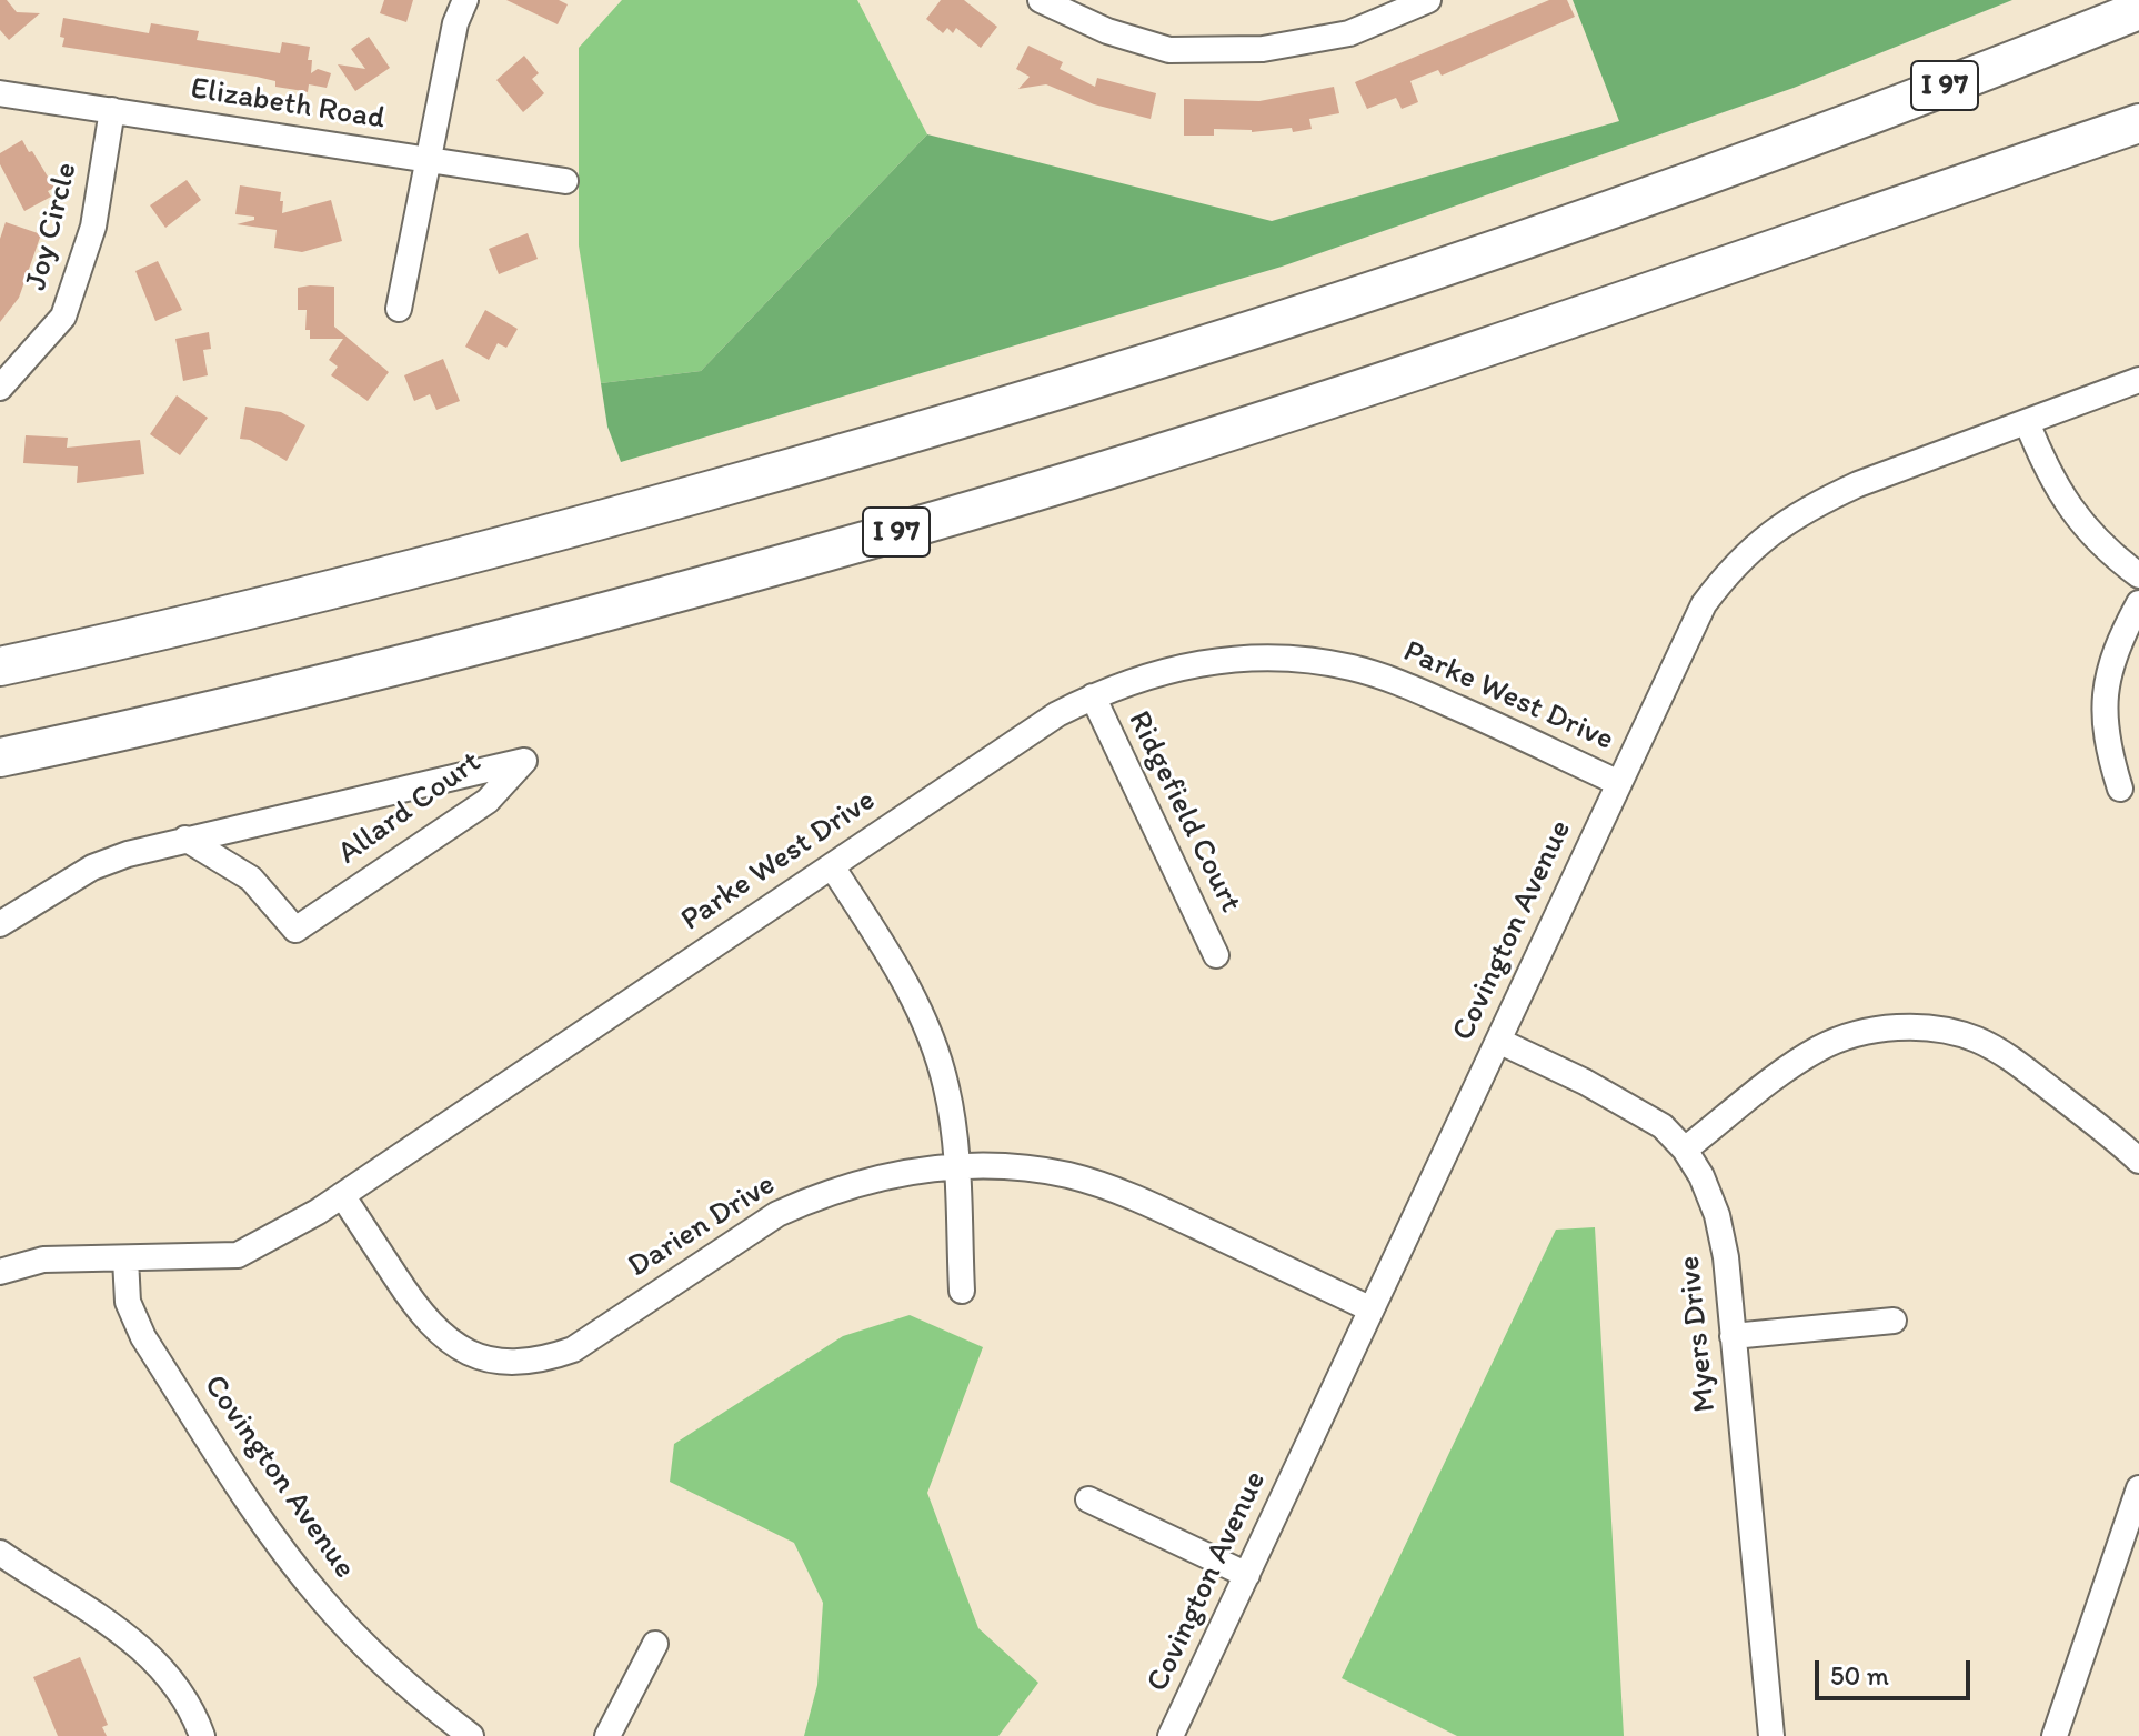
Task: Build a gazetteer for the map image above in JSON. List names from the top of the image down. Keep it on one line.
{"streets":{"highway":["I 97"],"street":["Elizabeth Road","Joy Circle","Parke West Drive","Allard Court","Ridgefield Court","Covington Avenue","Darien Drive","Myers Drive"]},"crossings":[["Elizabeth Road","Joy Circle"],["Parke West Drive","Ridgefield Court"],["Parke West Drive","Covington Avenue"],["Parke West Drive","Darien Drive"],["Covington Avenue","Darien Drive"],["Covington Avenue","Myers Drive"]],"scale_bar":"50 m"}
